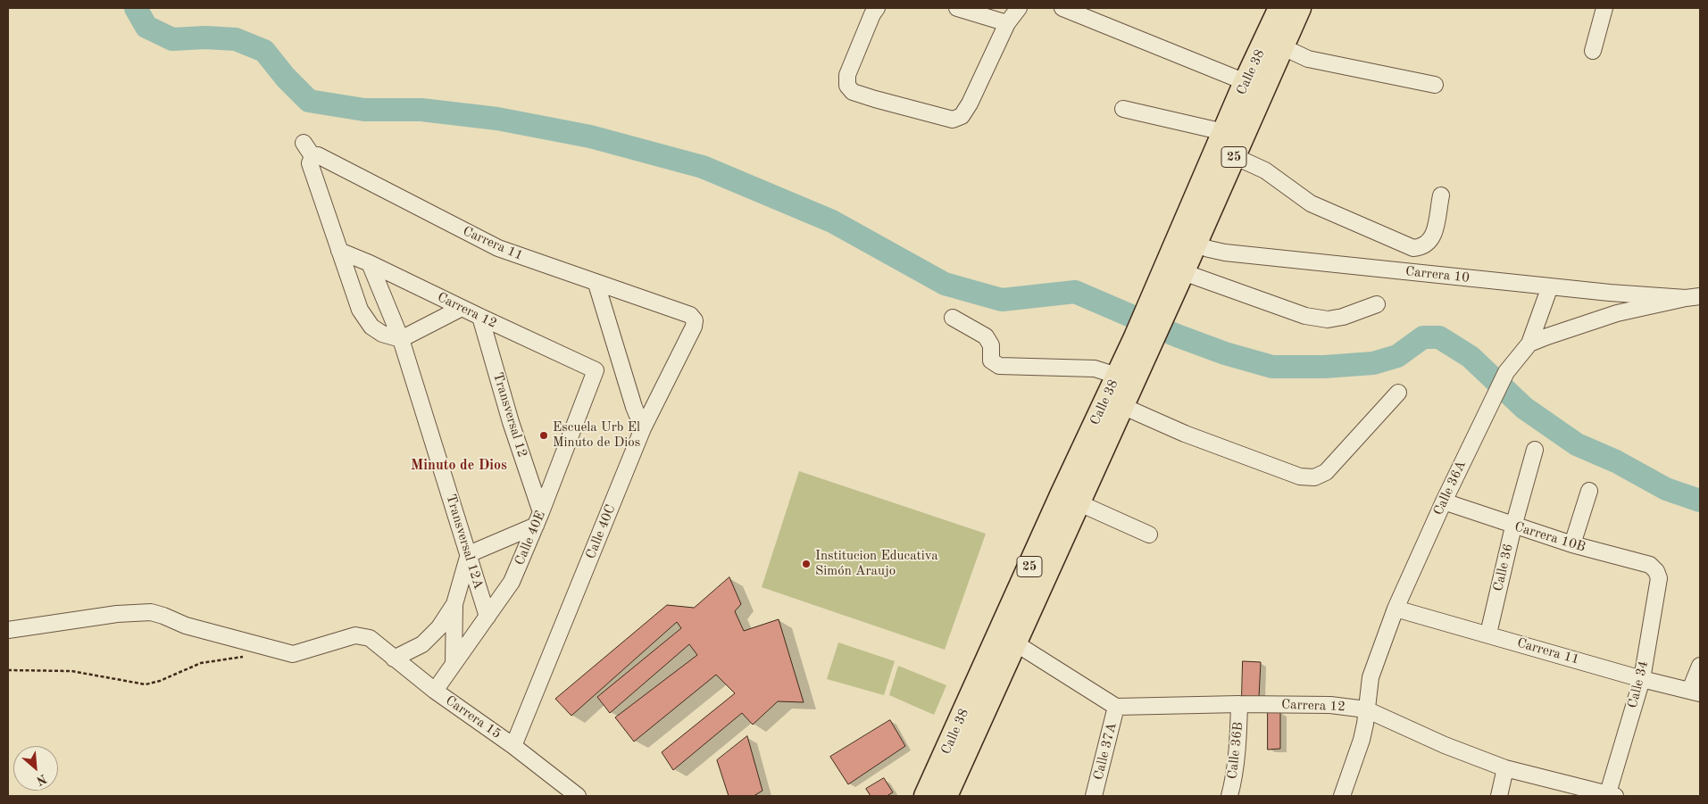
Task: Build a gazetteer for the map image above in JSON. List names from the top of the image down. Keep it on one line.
{"streets":{"highway":["Calle 38","25"],"street":["Carrera 11","Carrera 10","Carrera 12","Transversal 12","Calle 36A","Calle 40C","Carrera 10B","Calle 40E","Transversal 12A","Calle 36","Calle 34","Carrera 15","Calle 36B","Calle 37A"]},"crossings":[["Calle 38","Carrera 10"],["Carrera 11","Carrera 12"],["Carrera 11","Calle 36A"],["Carrera 11","Calle 40C"],["Carrera 11","Calle 36"],["Carrera 11","Calle 34"],["Carrera 10","Calle 36A"],["Carrera 12","Transversal 12"],["Carrera 12","Calle 36A"],["Carrera 12","Calle 40E"],["Carrera 12","Transversal 12A"],["Carrera 12","Calle 34"],["Carrera 12","Calle 36B"],["Carrera 12","Calle 37A"],["Transversal 12","Calle 40E"],["Calle 36A","Carrera 10B"],["Calle 40C","Carrera 15"],["Carrera 10B","Calle 36"],["Carrera 10B","Calle 34"],["Calle 40E","Transversal 12A"],["Calle 40E","Carrera 15"]],"districts":["Minuto de Dios"],"places":["Escuela Urb El Minuto de Dios","Institucion Educativa Simón Araujo"],"north":"bottom right"}
